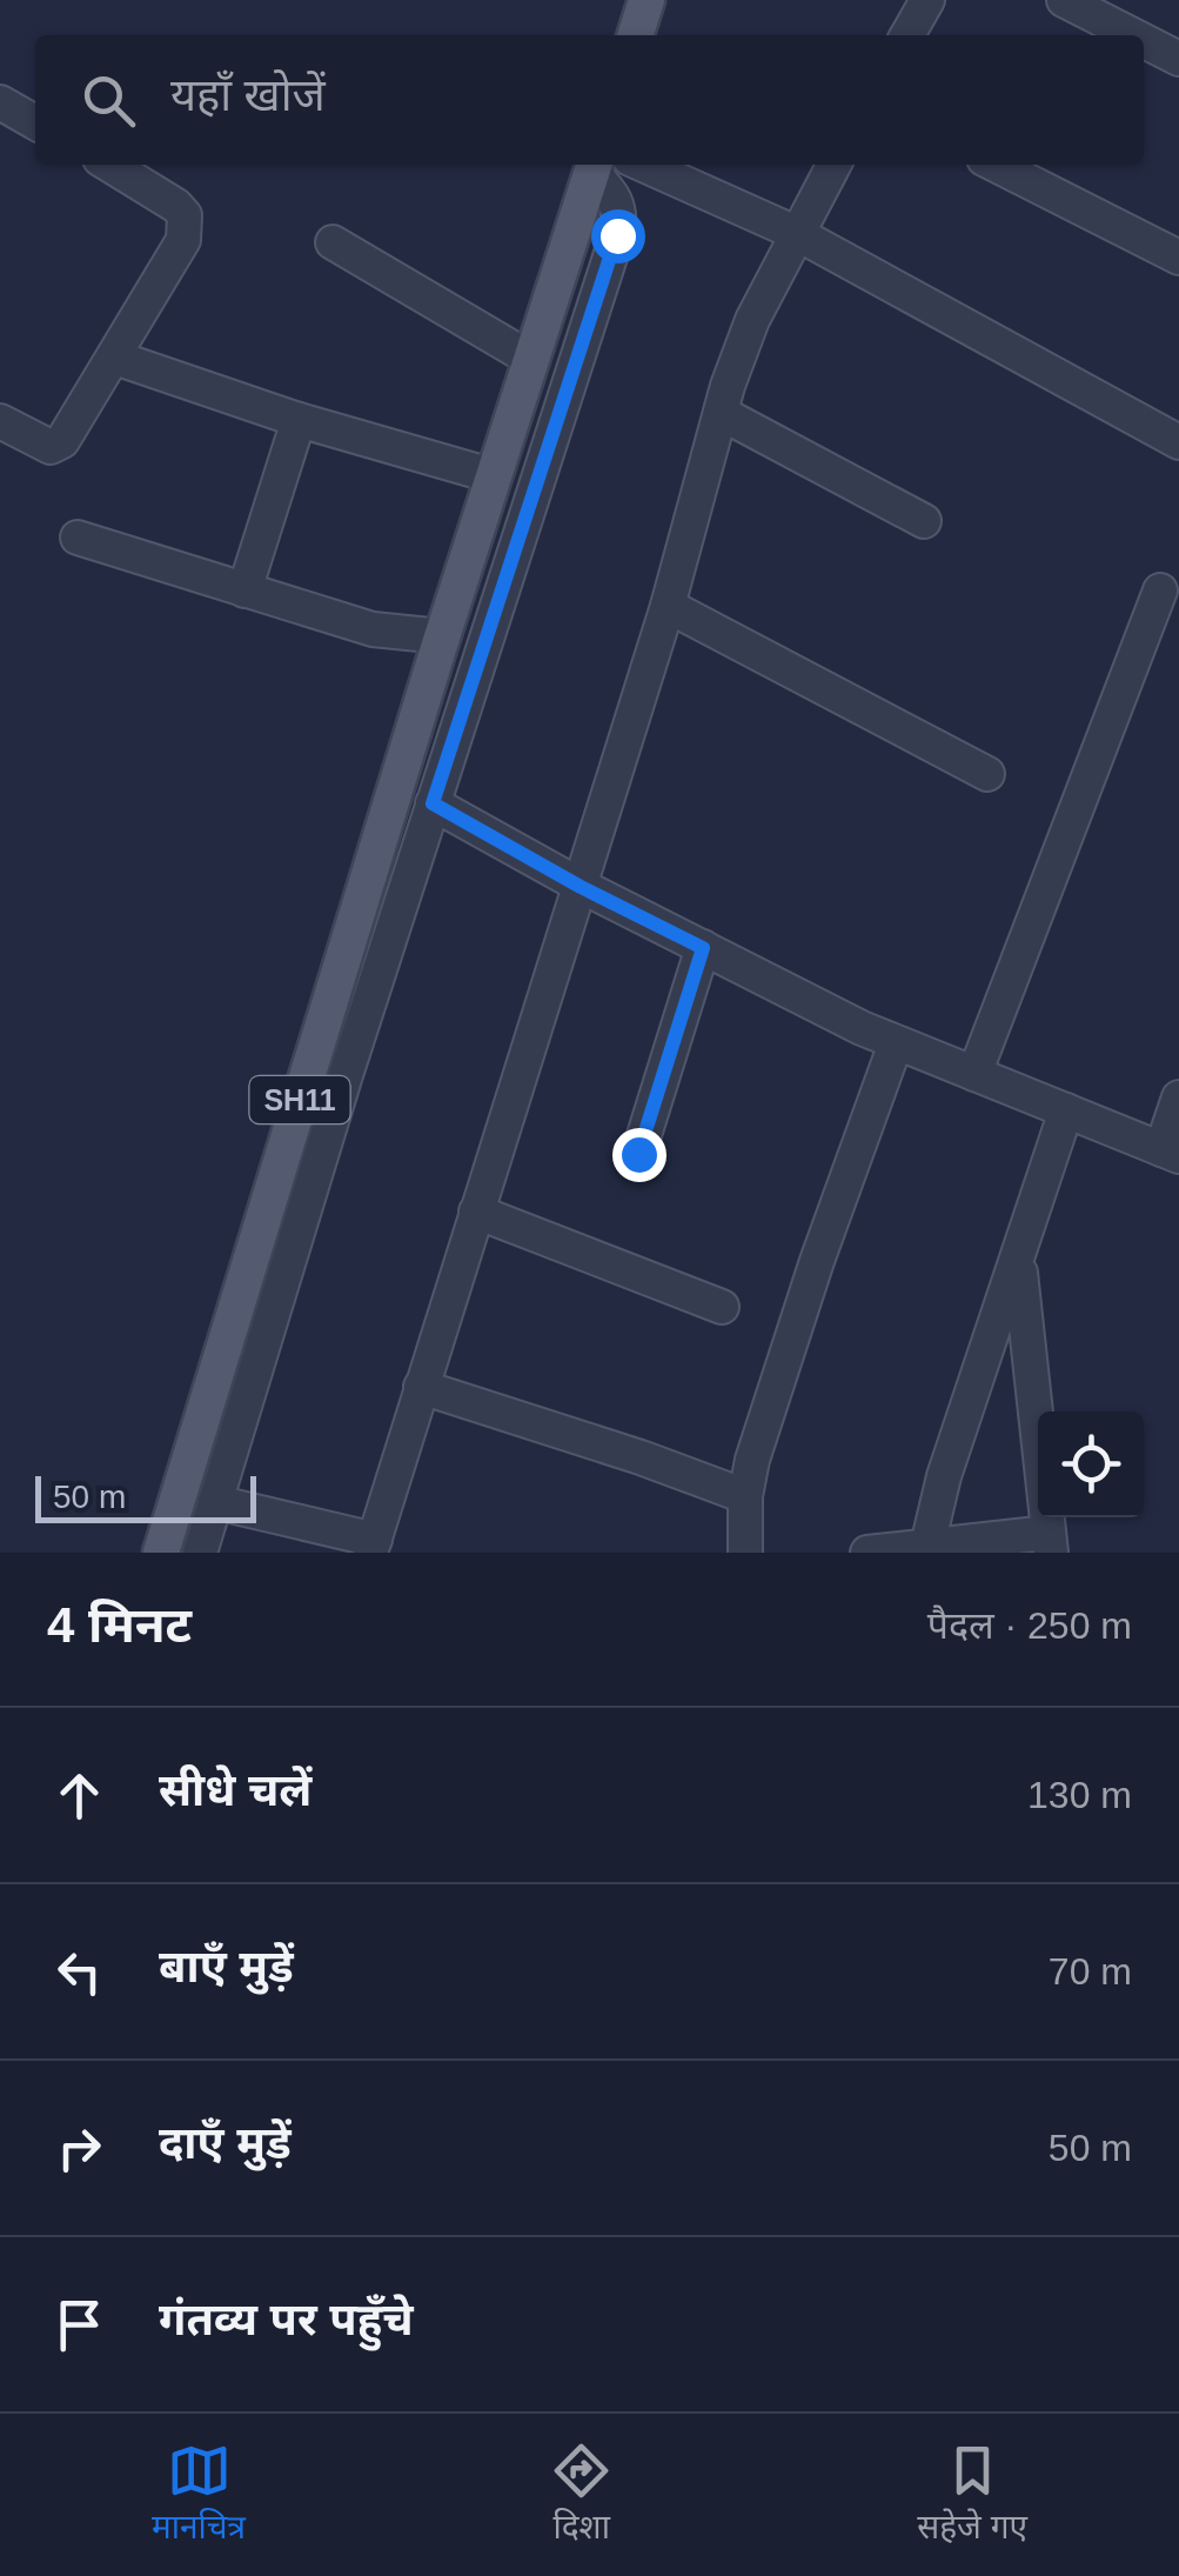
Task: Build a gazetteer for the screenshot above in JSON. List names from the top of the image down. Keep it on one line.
{"streets":{"main road":["SH11"]},"scale_bar":"50 m","page":{"search":"यहाँ खोजें","scale":"50 m","heading":["4 मिनट","पैदल · 250 m"],"list":[["सीधे चलें","130 m"],["बाएँ मुड़ें","70 m"],["दाएँ मुड़ें","50 m"],"गंतव्य पर पहुँचे"],"nav":["मानचित्र","दिशा","सहेजे गए"]}}
